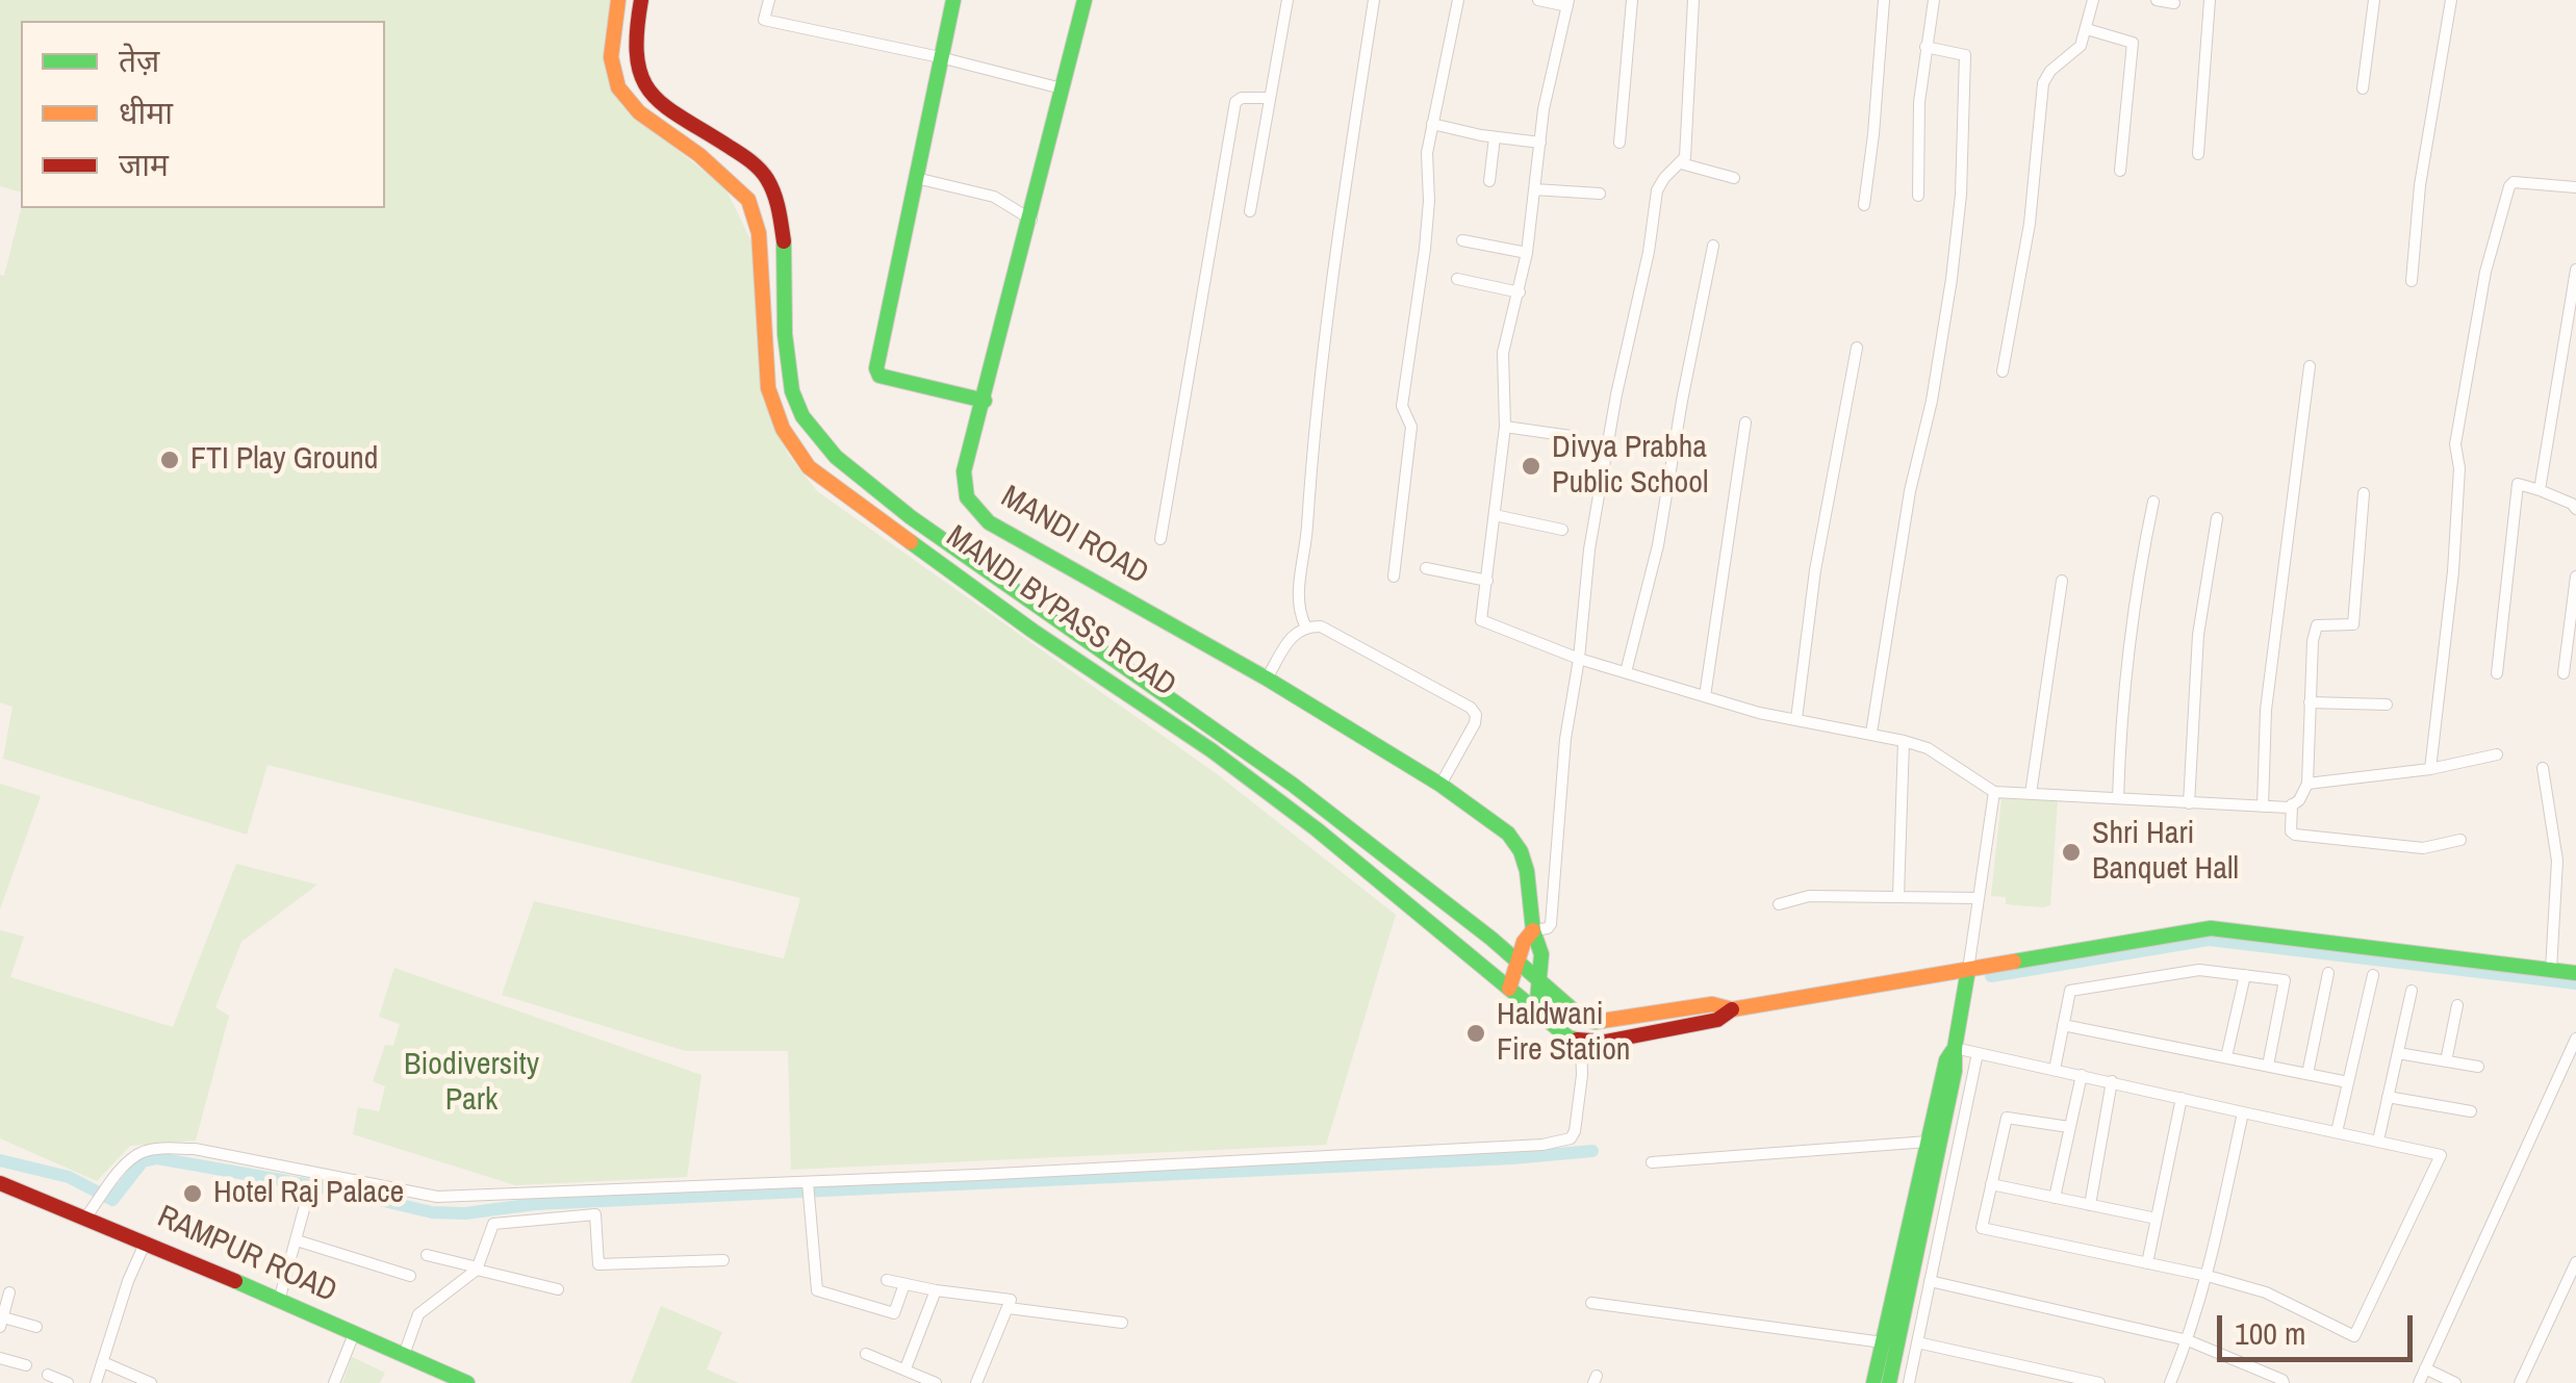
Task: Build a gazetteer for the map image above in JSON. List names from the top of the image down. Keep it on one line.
{"streets":{"main road":["MANDI ROAD","MANDI BYPASS ROAD","RAMPUR ROAD"]},"crossings":[["MANDI ROAD","MANDI BYPASS ROAD"]],"parks":["Biodiversity Park"],"places":["FTI Play Ground","Divya Prabha Public School","Shri Hari Banquet Hall","Haldwani Fire Station","Hotel Raj Palace"],"legend":["तेज़","धीमा","जाम"],"scale_bar":"100 m"}
